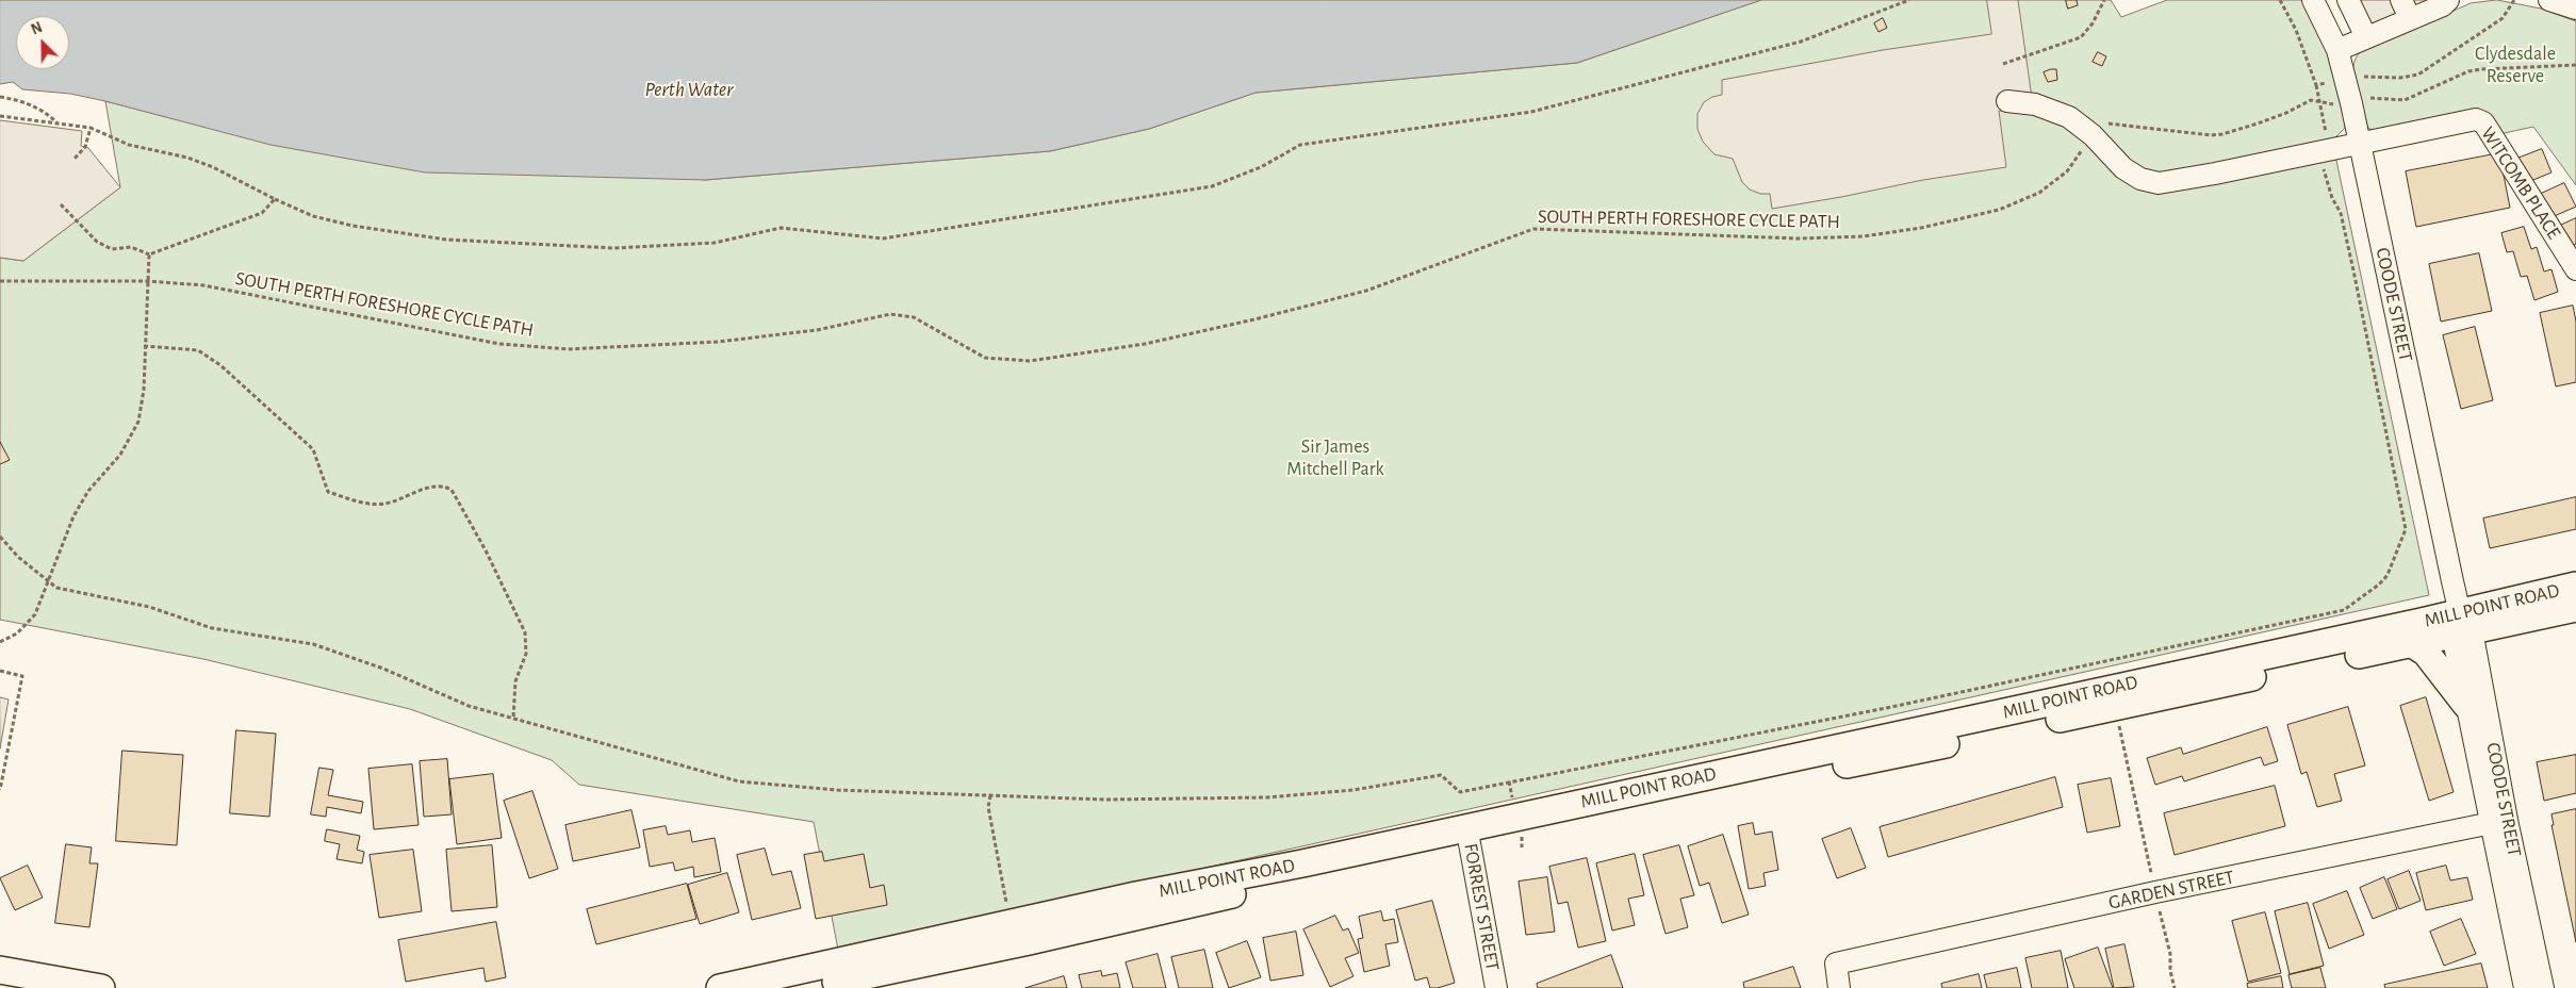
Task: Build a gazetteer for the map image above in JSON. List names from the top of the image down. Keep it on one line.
{"streets":{"main road":["MILL POINT ROAD"],"street":["WITCOMB PLACE","COODE STREET","GARDEN STREET","FORREST STREET"],"path":["SOUTH PERTH FORESHORE CYCLE PATH"]},"crossings":[["WITCOMB PLACE","SOUTH PERTH FORESHORE CYCLE PATH"],["WITCOMB PLACE","COODE STREET"],["SOUTH PERTH FORESHORE CYCLE PATH","COODE STREET"],["COODE STREET","MILL POINT ROAD"],["COODE STREET","GARDEN STREET"],["MILL POINT ROAD","FORREST STREET"]],"water":["Perth Water"],"parks":["Clydesdale Reserve","Sir James Mitchell Park"],"north":"top left"}
